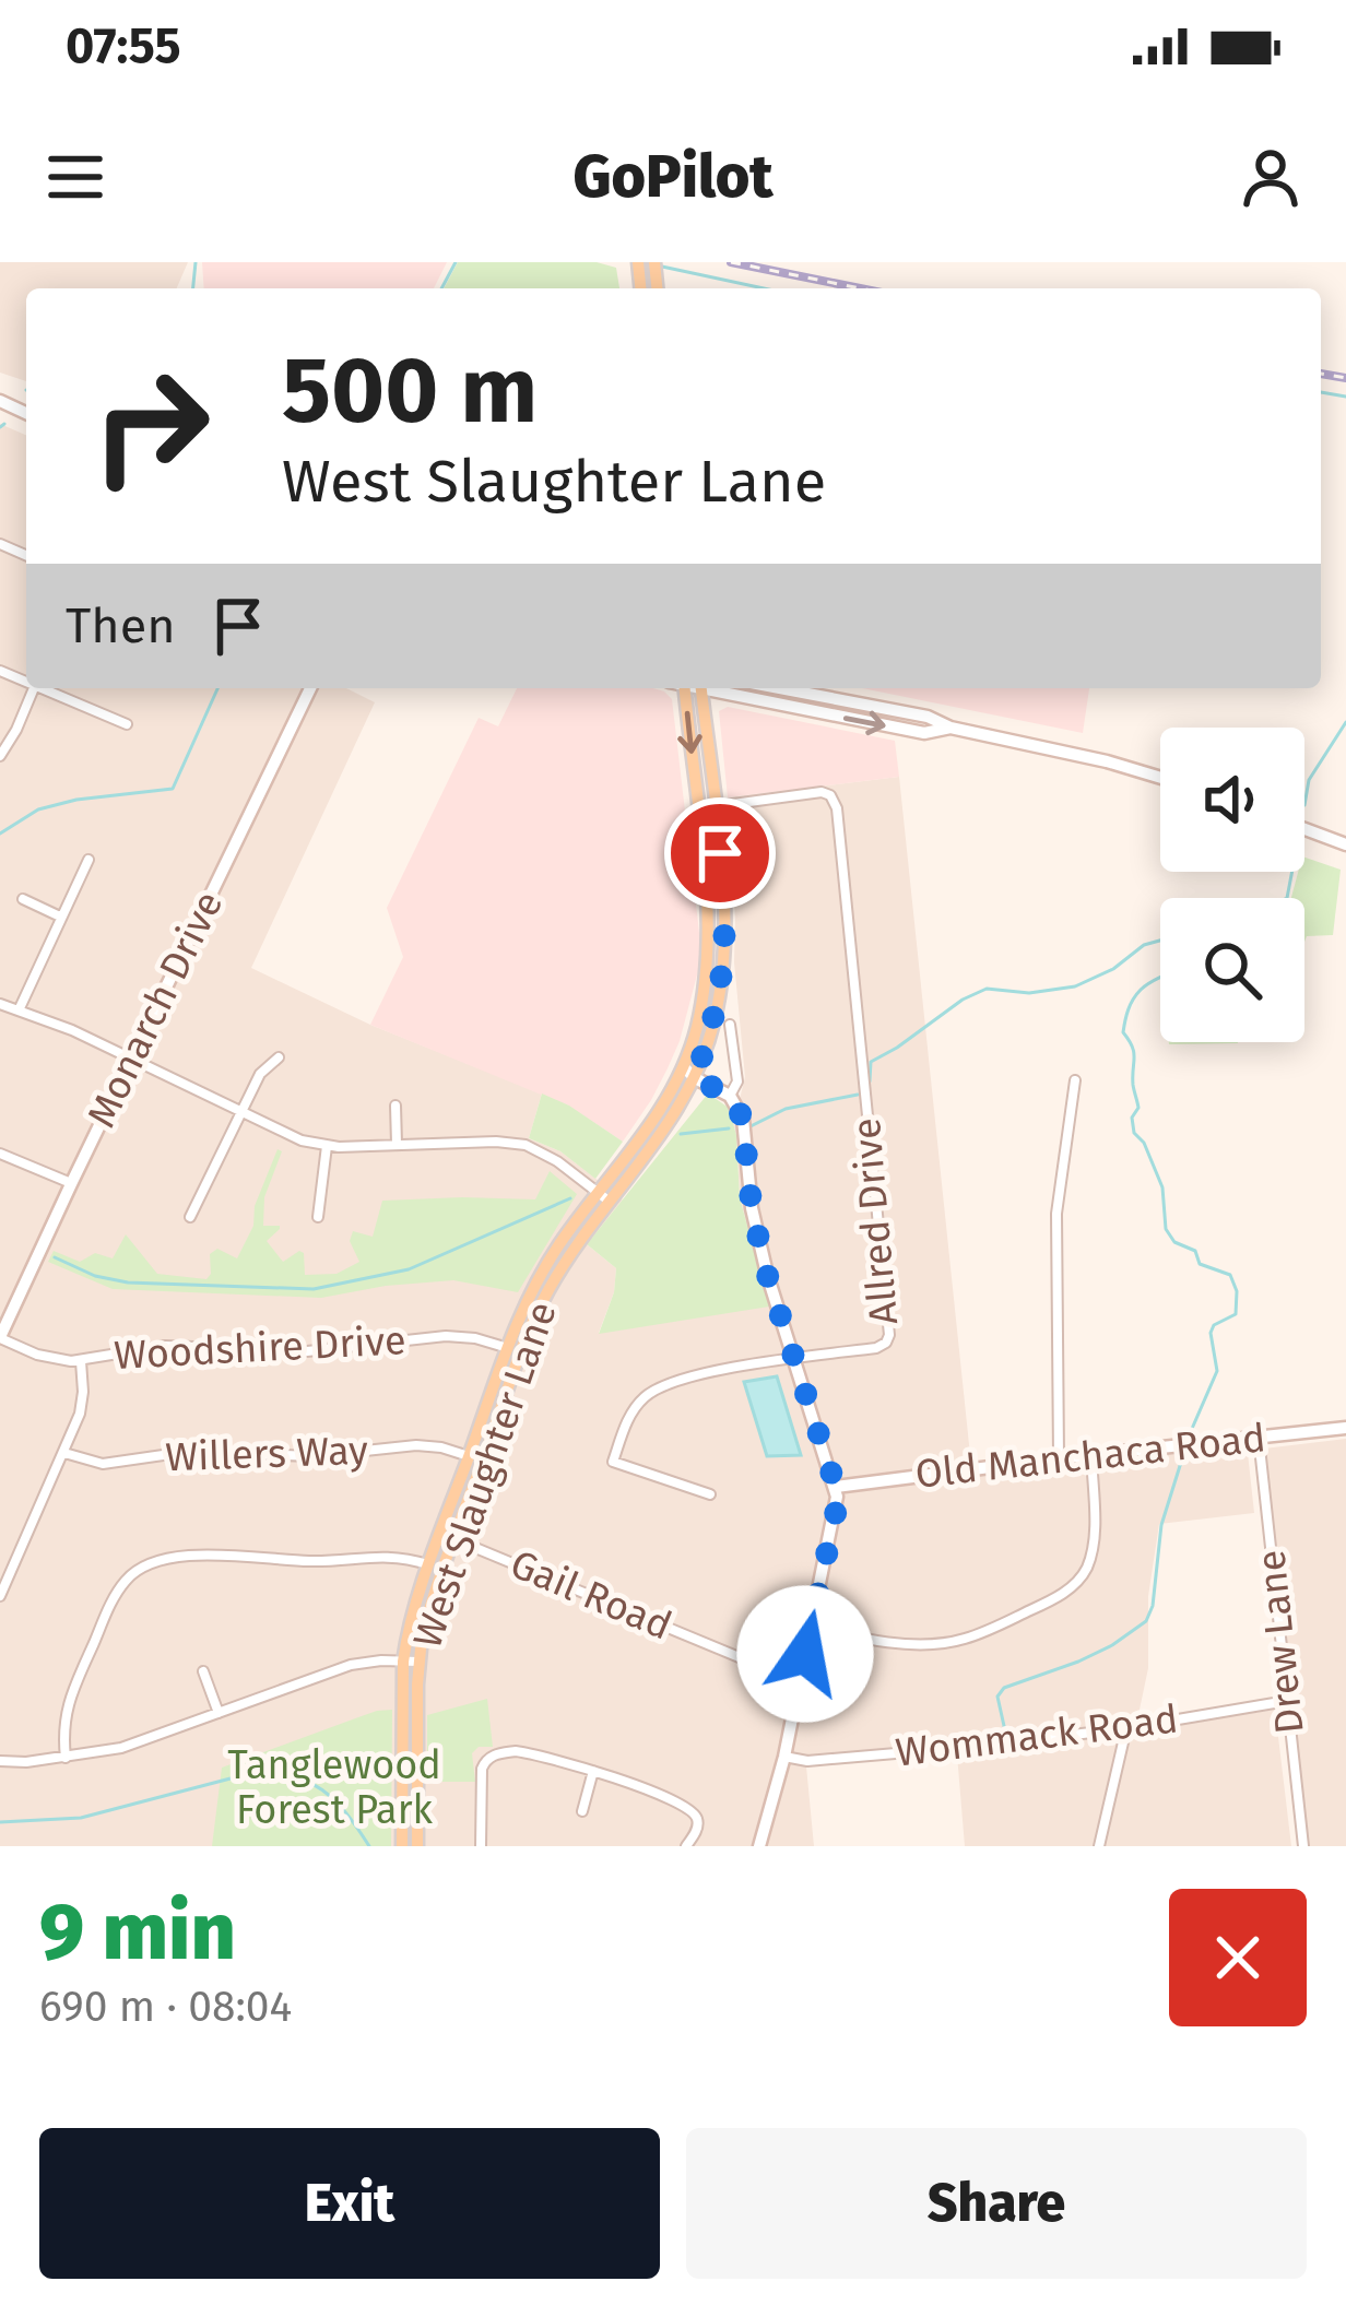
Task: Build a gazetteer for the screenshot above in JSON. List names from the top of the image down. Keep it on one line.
{"streets":{"main road":["West Slaughter Lane"],"street":["Monarch Drive","Allred Drive","Woodshire Drive","Willers Way","Old Manchaca Road","Gail Road","Drew Lane","Wommack Road"]},"crossings":[["Monarch Drive","Woodshire Drive"],["Allred Drive","West Slaughter Lane"],["Woodshire Drive","West Slaughter Lane"],["Willers Way","West Slaughter Lane"],["Old Manchaca Road","Drew Lane"],["West Slaughter Lane","Gail Road"],["Drew Lane","Wommack Road"]],"parks":["Tanglewood Forest Park"],"page":{"status":"07:55","header":"GoPilot","turn":["500 m","West Slaughter Lane"],"then":"Then","heading":["9 min","690 m · 08:04"],"buttons":["Exit","Share"]}}
